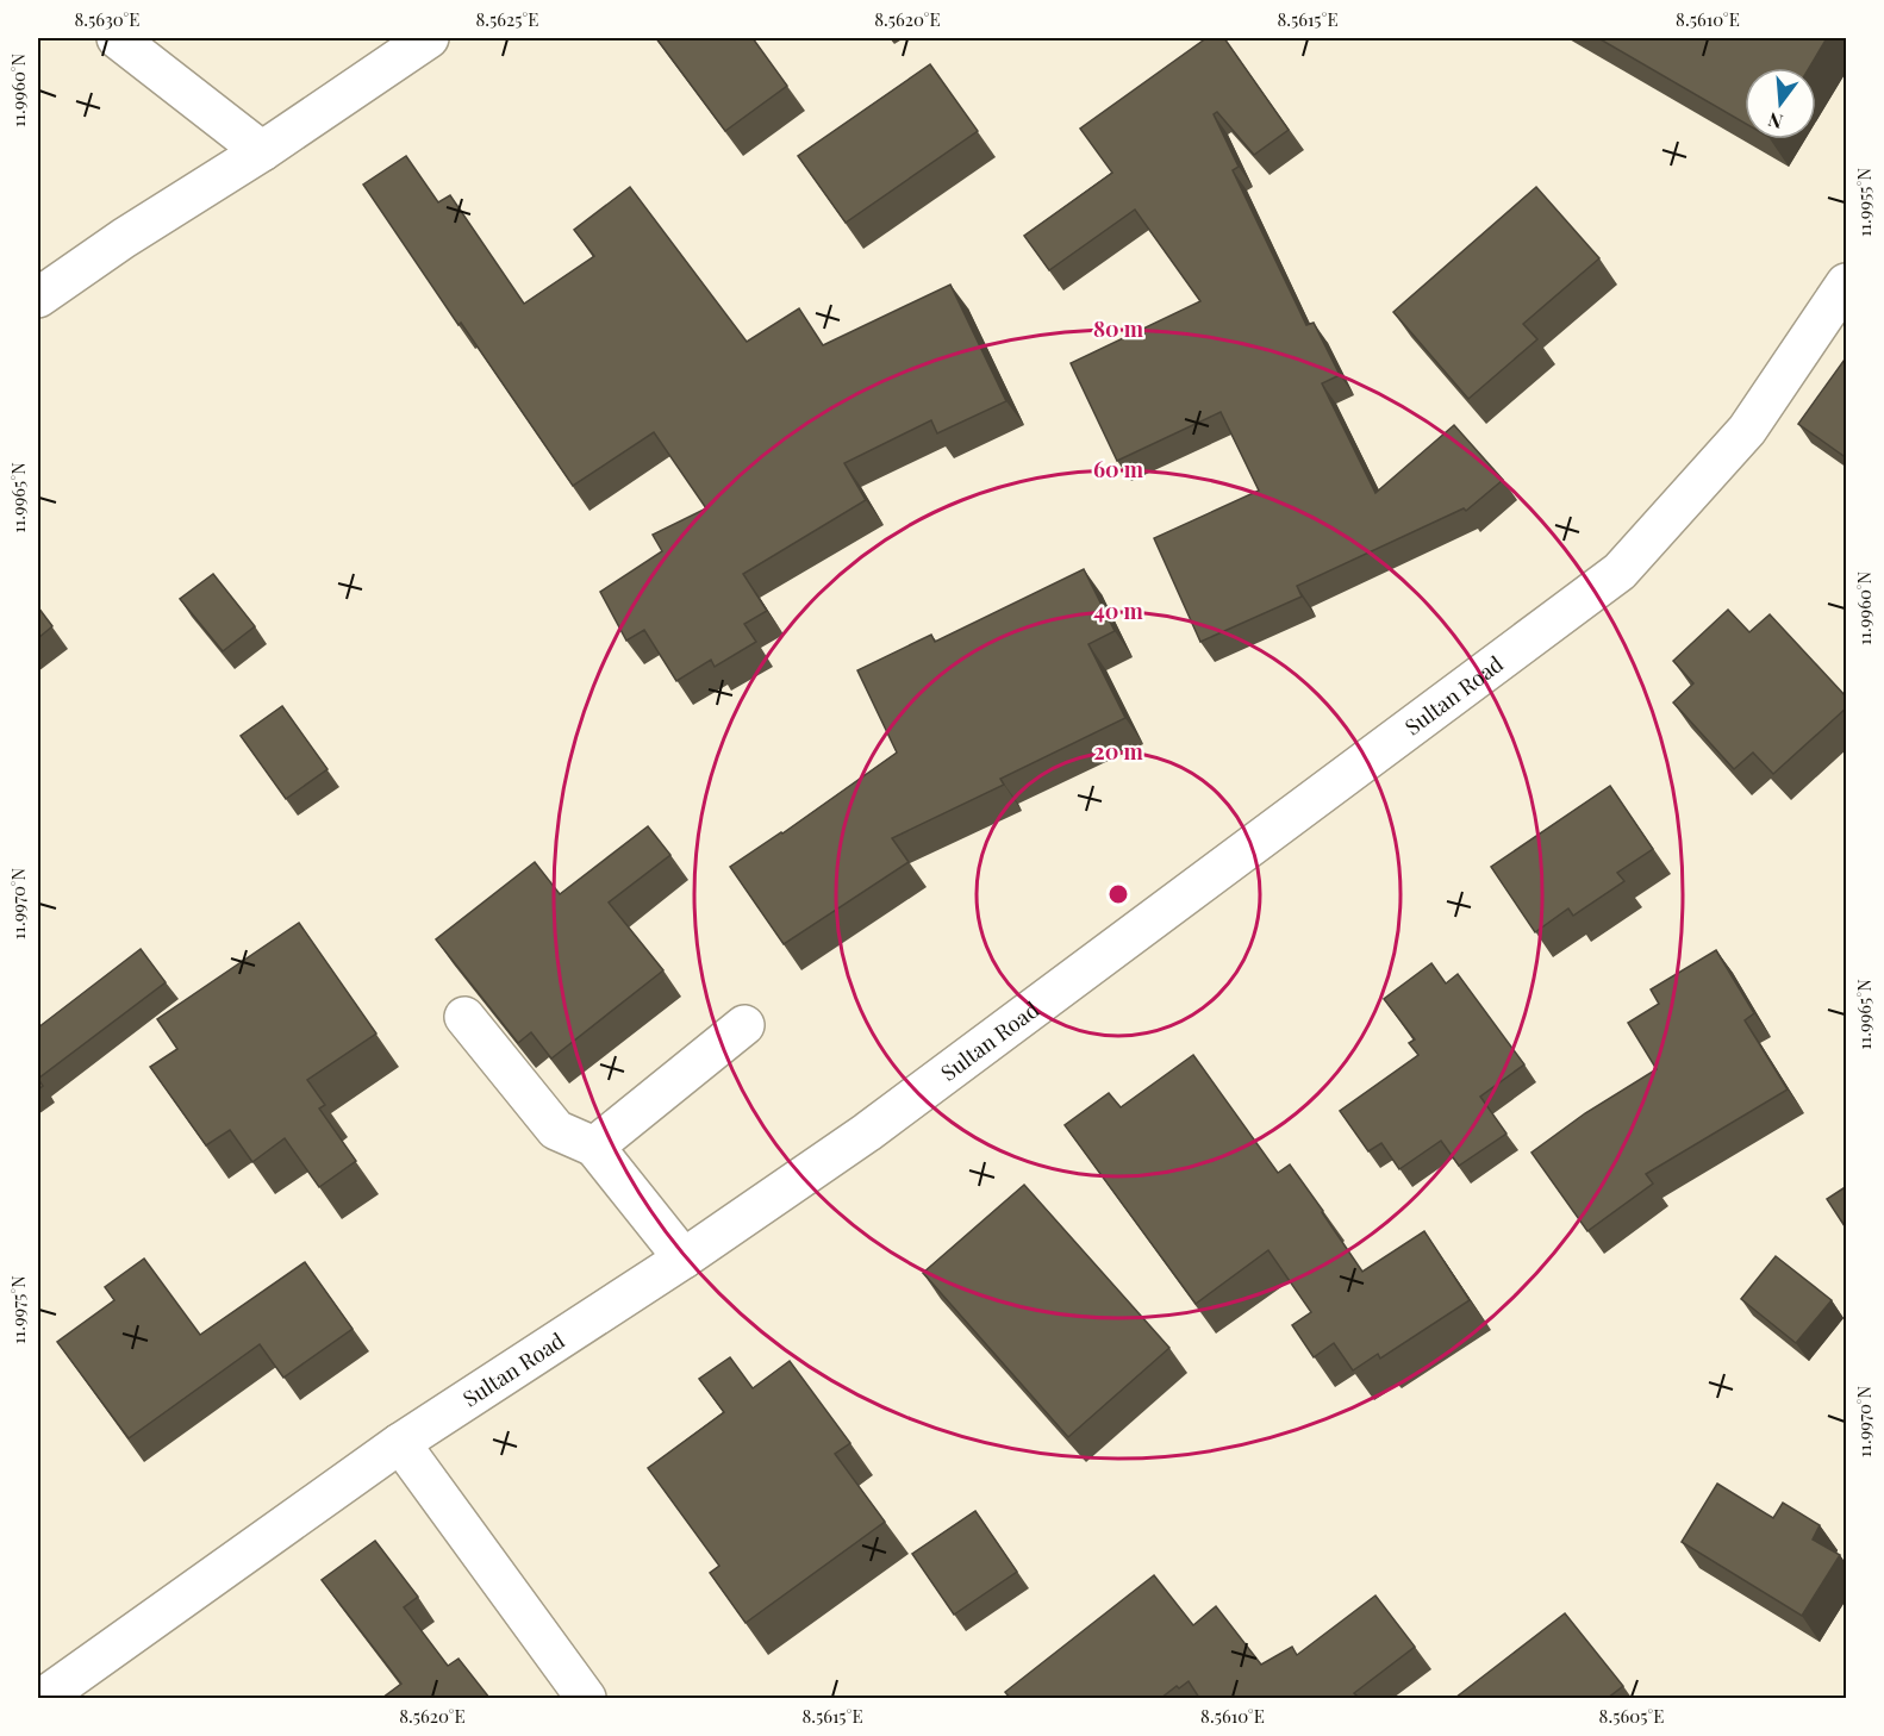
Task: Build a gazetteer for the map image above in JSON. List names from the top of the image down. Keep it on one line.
{"streets":{"street":["Sultan Road"]},"north":"bottom","coordinates":["8.5630°E","8.5625°E","8.5620°E","8.5615°E","8.5610°E","11.9960°N","11.9955°N","11.9965°N","11.9970°N","11.9975°N","8.5605°E"],"rings":["80 m","60 m","40 m","20 m"]}
